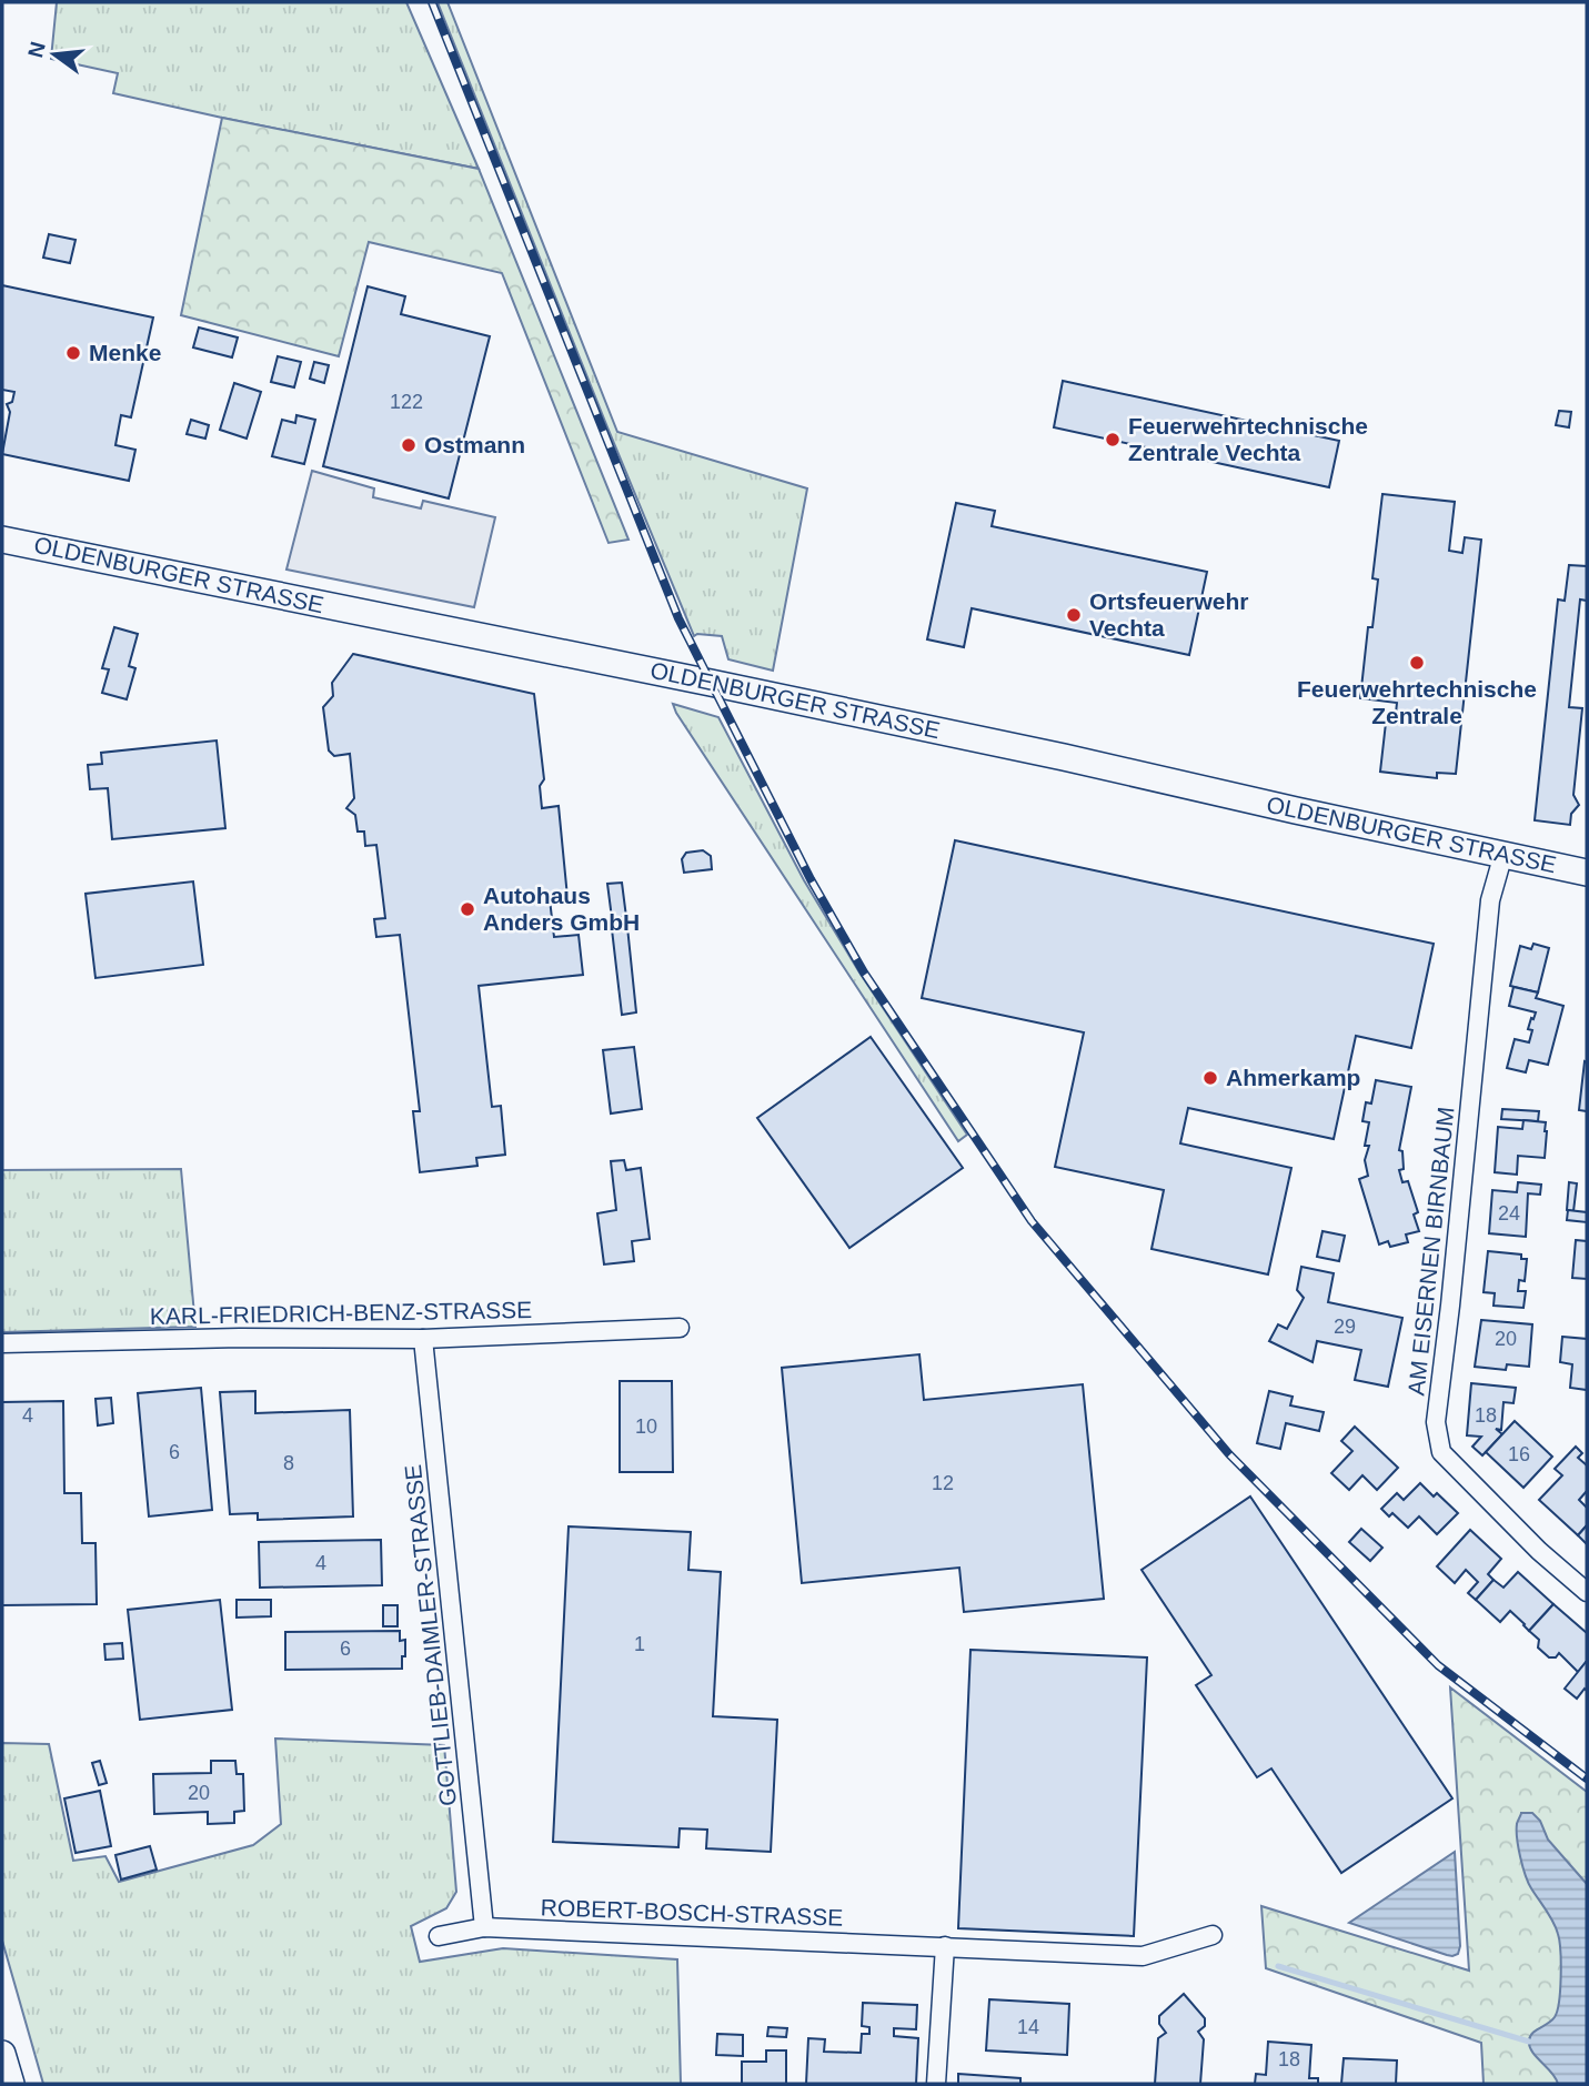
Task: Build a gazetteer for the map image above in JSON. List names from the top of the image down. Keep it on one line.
{"streets":{"main road":["OLDENBURGER STRASSE"],"street":["AM EISERNEN BIRNBAUM","KARL-FRIEDRICH-BENZ-STRASSE","GOTTLIEB-DAIMLER-STRASSE","ROBERT-BOSCH-STRASSE"]},"crossings":[["OLDENBURGER STRASSE","AM EISERNEN BIRNBAUM"],["KARL-FRIEDRICH-BENZ-STRASSE","GOTTLIEB-DAIMLER-STRASSE"],["GOTTLIEB-DAIMLER-STRASSE","ROBERT-BOSCH-STRASSE"]],"places":["Menke","Feuerwehrtechnische Zentrale Vechta","Ostmann","Ortsfeuerwehr Vechta","Feuerwehrtechnische Zentrale","Autohaus Anders GmbH","Ahmerkamp"],"house_numbers":["122","24","29","20","4","18","10","6","16","8","12","4","1","6","20","14","18"],"north":"left"}
